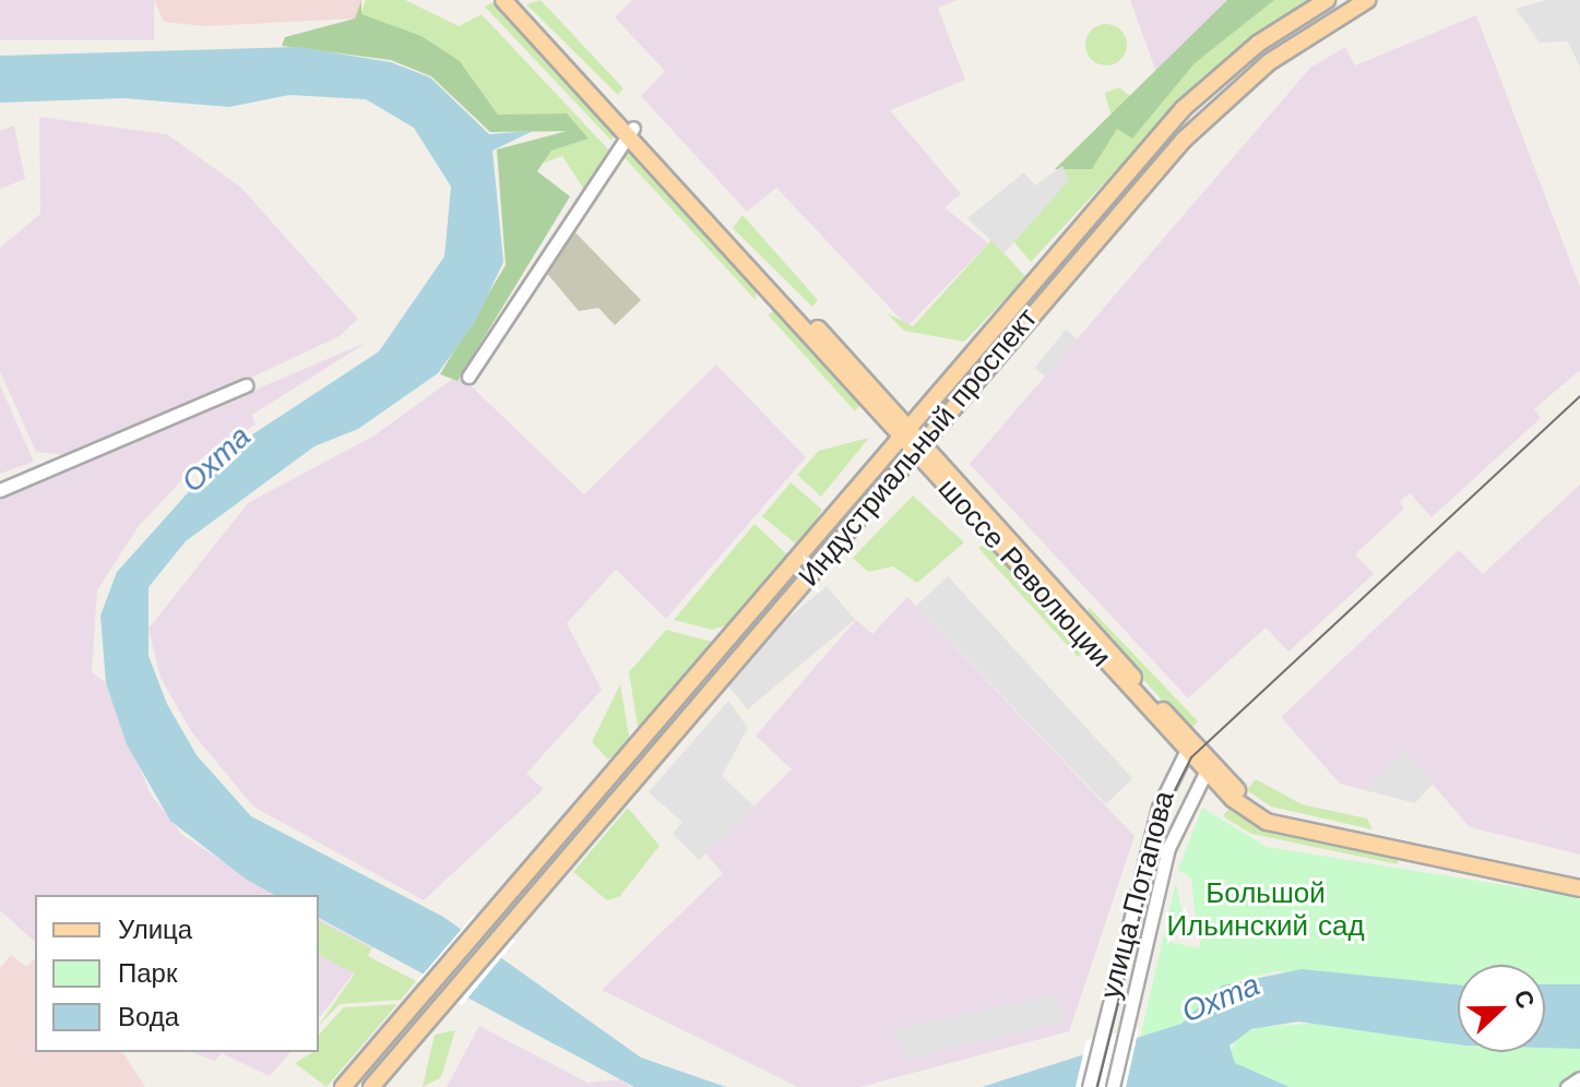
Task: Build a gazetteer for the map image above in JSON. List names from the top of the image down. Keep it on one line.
{"streets":{"main road":["Индустриальный проспект","шоссе Революции","улица Потапова"]},"crossings":[["Индустриальный проспект","шоссе Революции"],["шоссе Революции","улица Потапова"]],"water":["Охта"],"parks":["Большой Ильинский сад"],"legend":["Улица","Парк","Вода"],"north":"right"}
